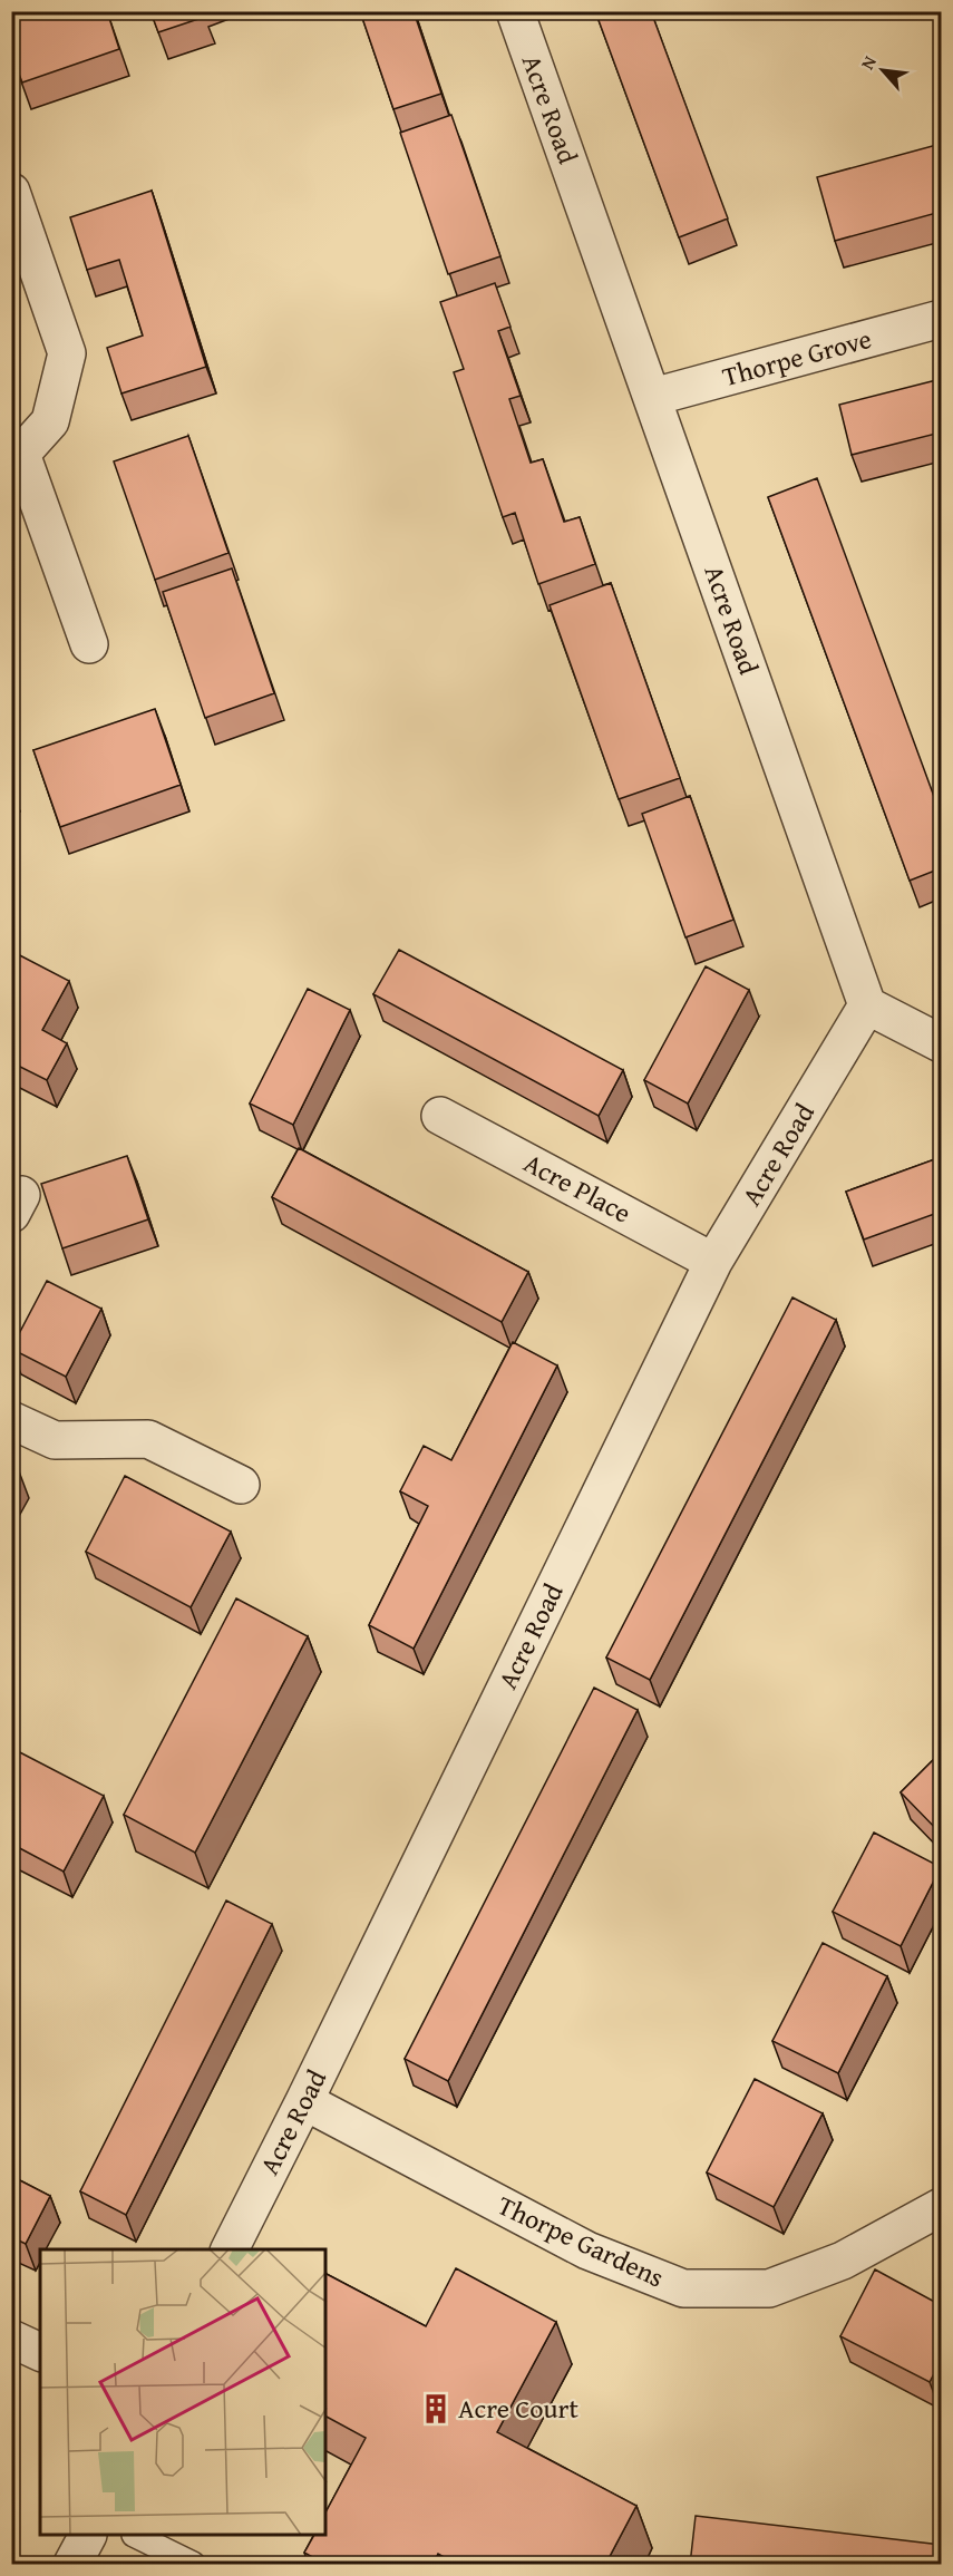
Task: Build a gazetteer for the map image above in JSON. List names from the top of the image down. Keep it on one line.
{"streets":{"street":["Acre Road","Thorpe Grove","Acre Place","Thorpe Gardens"]},"crossings":[["Acre Road","Thorpe Grove"],["Acre Road","Acre Place"],["Acre Road","Thorpe Gardens"]],"places":{"building":["Acre Court"]},"north":"top left"}
